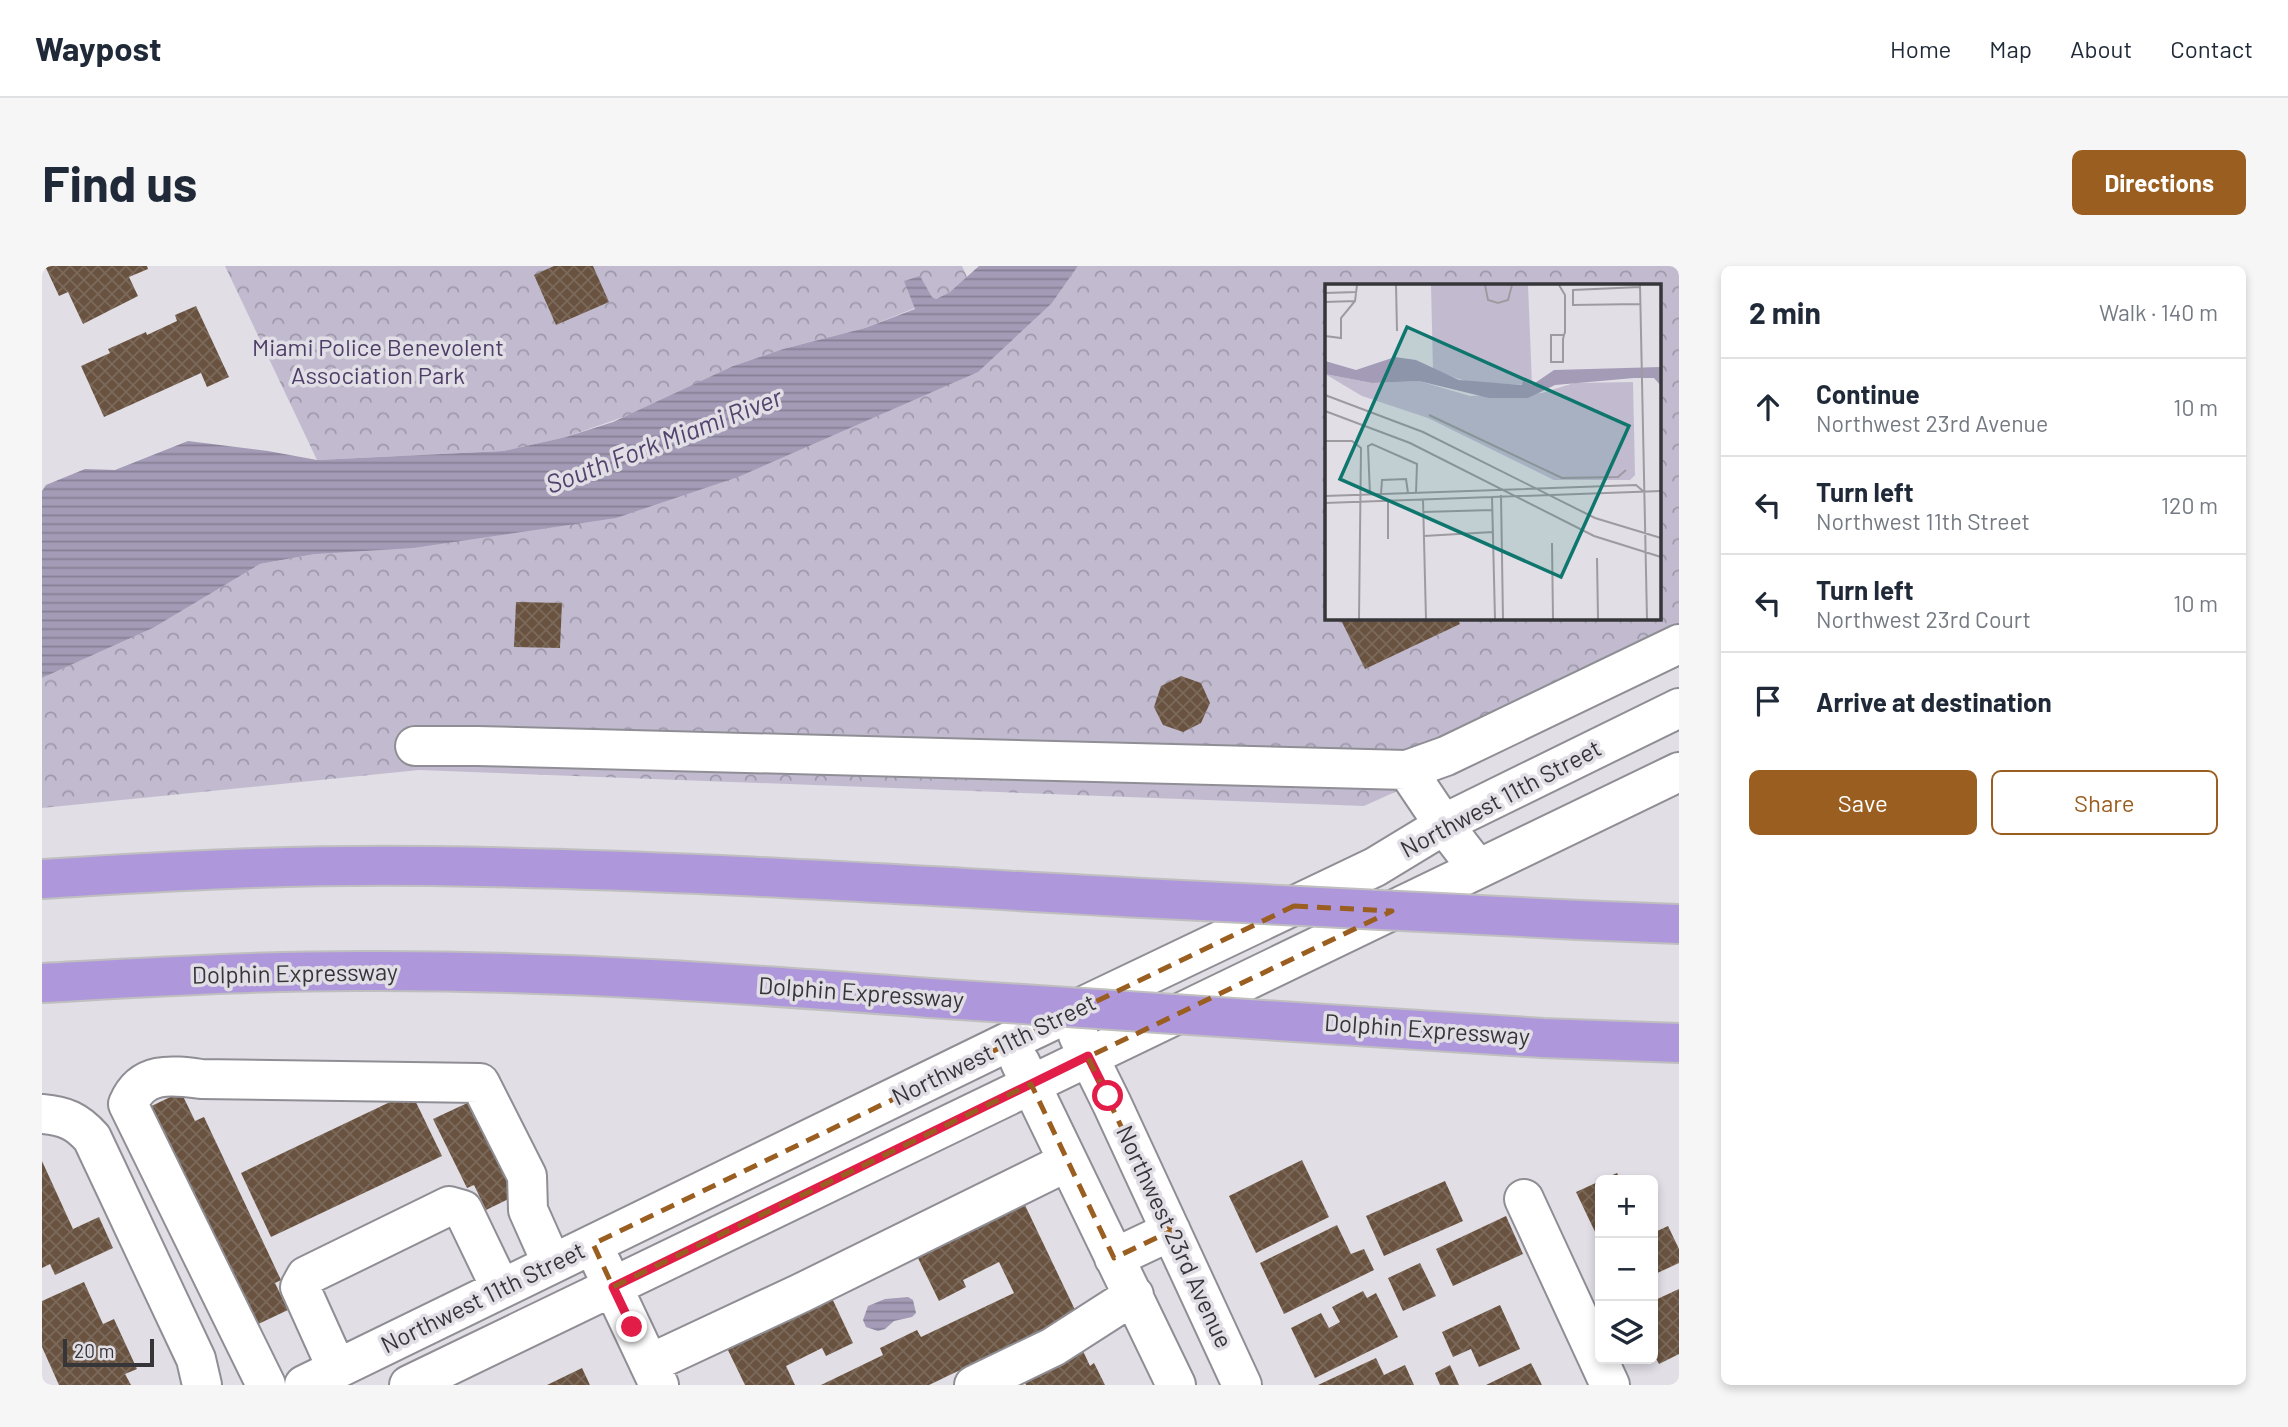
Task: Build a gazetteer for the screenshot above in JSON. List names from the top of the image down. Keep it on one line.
{"streets":{"highway":["Dolphin Expressway"],"street":["Northwest 11th Street","Northwest 23rd Avenue"]},"crossings":[["Northwest 11th Street","Northwest 23rd Avenue"]],"water":["South Fork Miami River"],"parks":["Miami Police Benevolent Association Park"],"scale_bar":"20 m","page":{"header":"Waypost","nav":["Home","Map","About","Contact"],"buttons":["Directions",["Save","Share"]],"title":"Find us","heading":["2 min","Walk · 140 m"],"list":[["Continue","Northwest 23rd Avenue","10 m"],["Turn left","Northwest 11th Street","120 m"],["Turn left","Northwest 23rd Court","10 m"],"Arrive at destination"],"map_buttons":["+","−"],"scale":"20 m"}}
